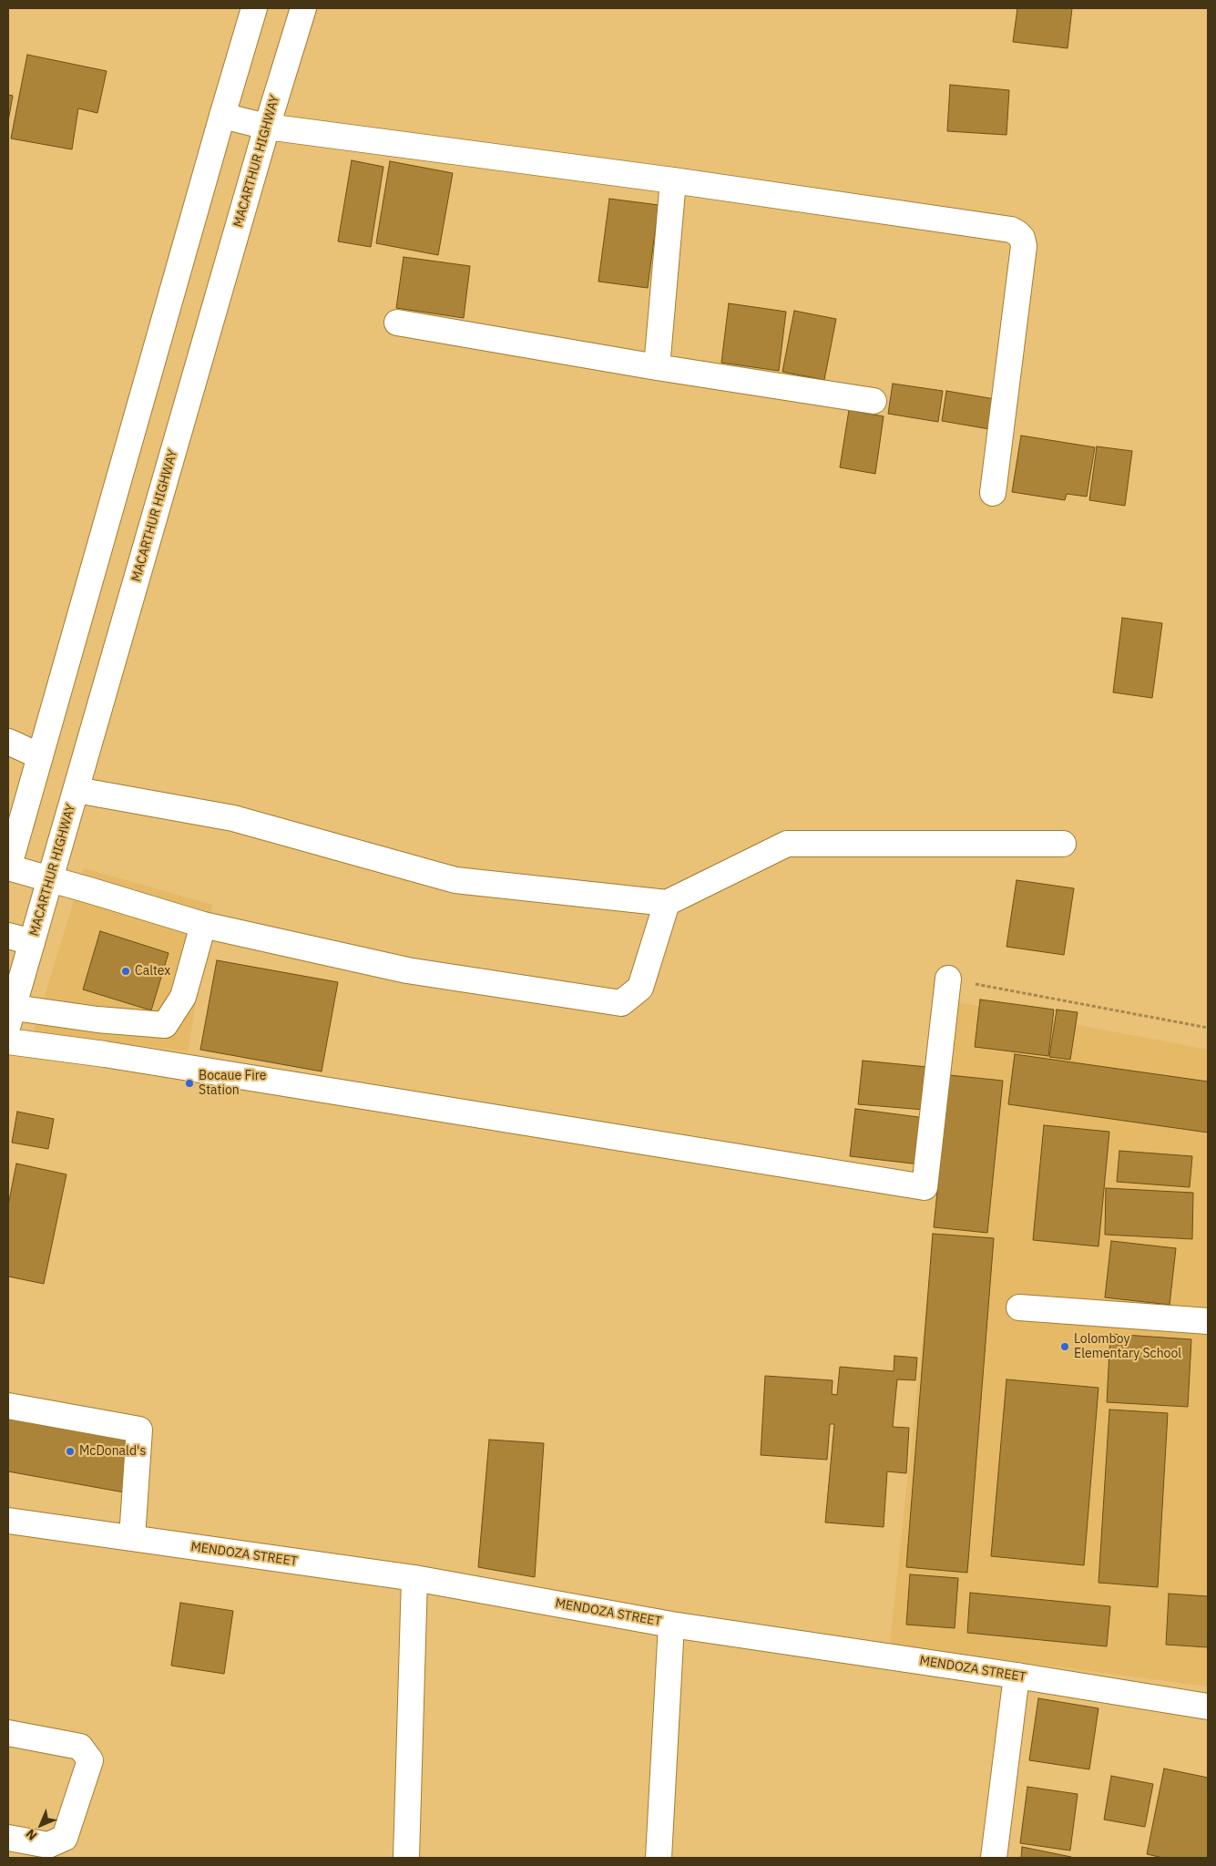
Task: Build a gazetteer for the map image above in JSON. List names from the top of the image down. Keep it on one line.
{"streets":{"main road":["MACARTHUR HIGHWAY","MENDOZA STREET"]},"places":["Caltex","Bocaue Fire Station","Lolomboy Elementary School","McDonald's"],"north":"bottom left"}
